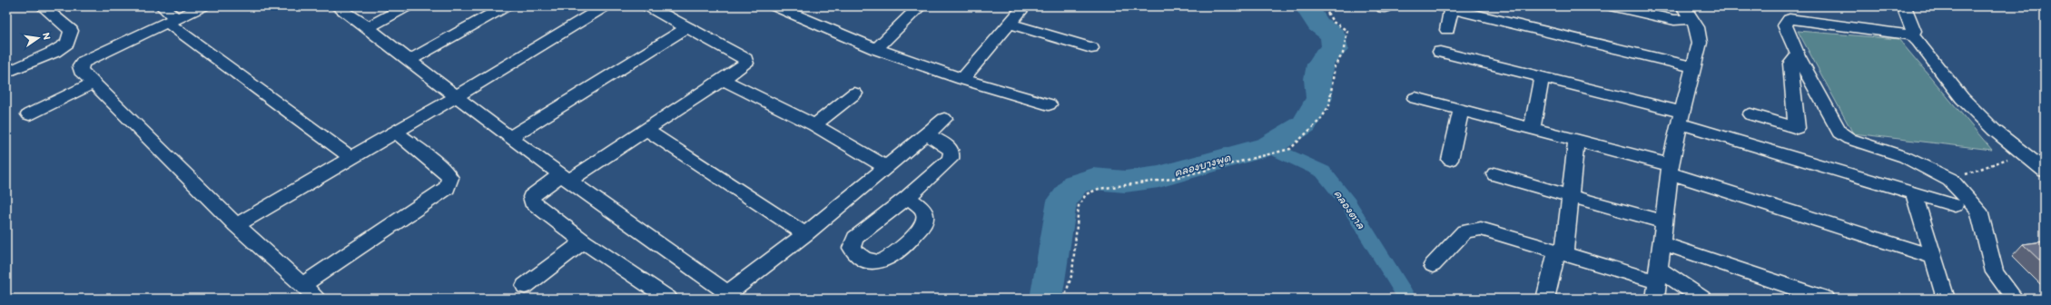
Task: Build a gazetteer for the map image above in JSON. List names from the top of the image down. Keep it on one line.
{"water":["คลองบางพูด","คลองตาล"],"north":"right"}
